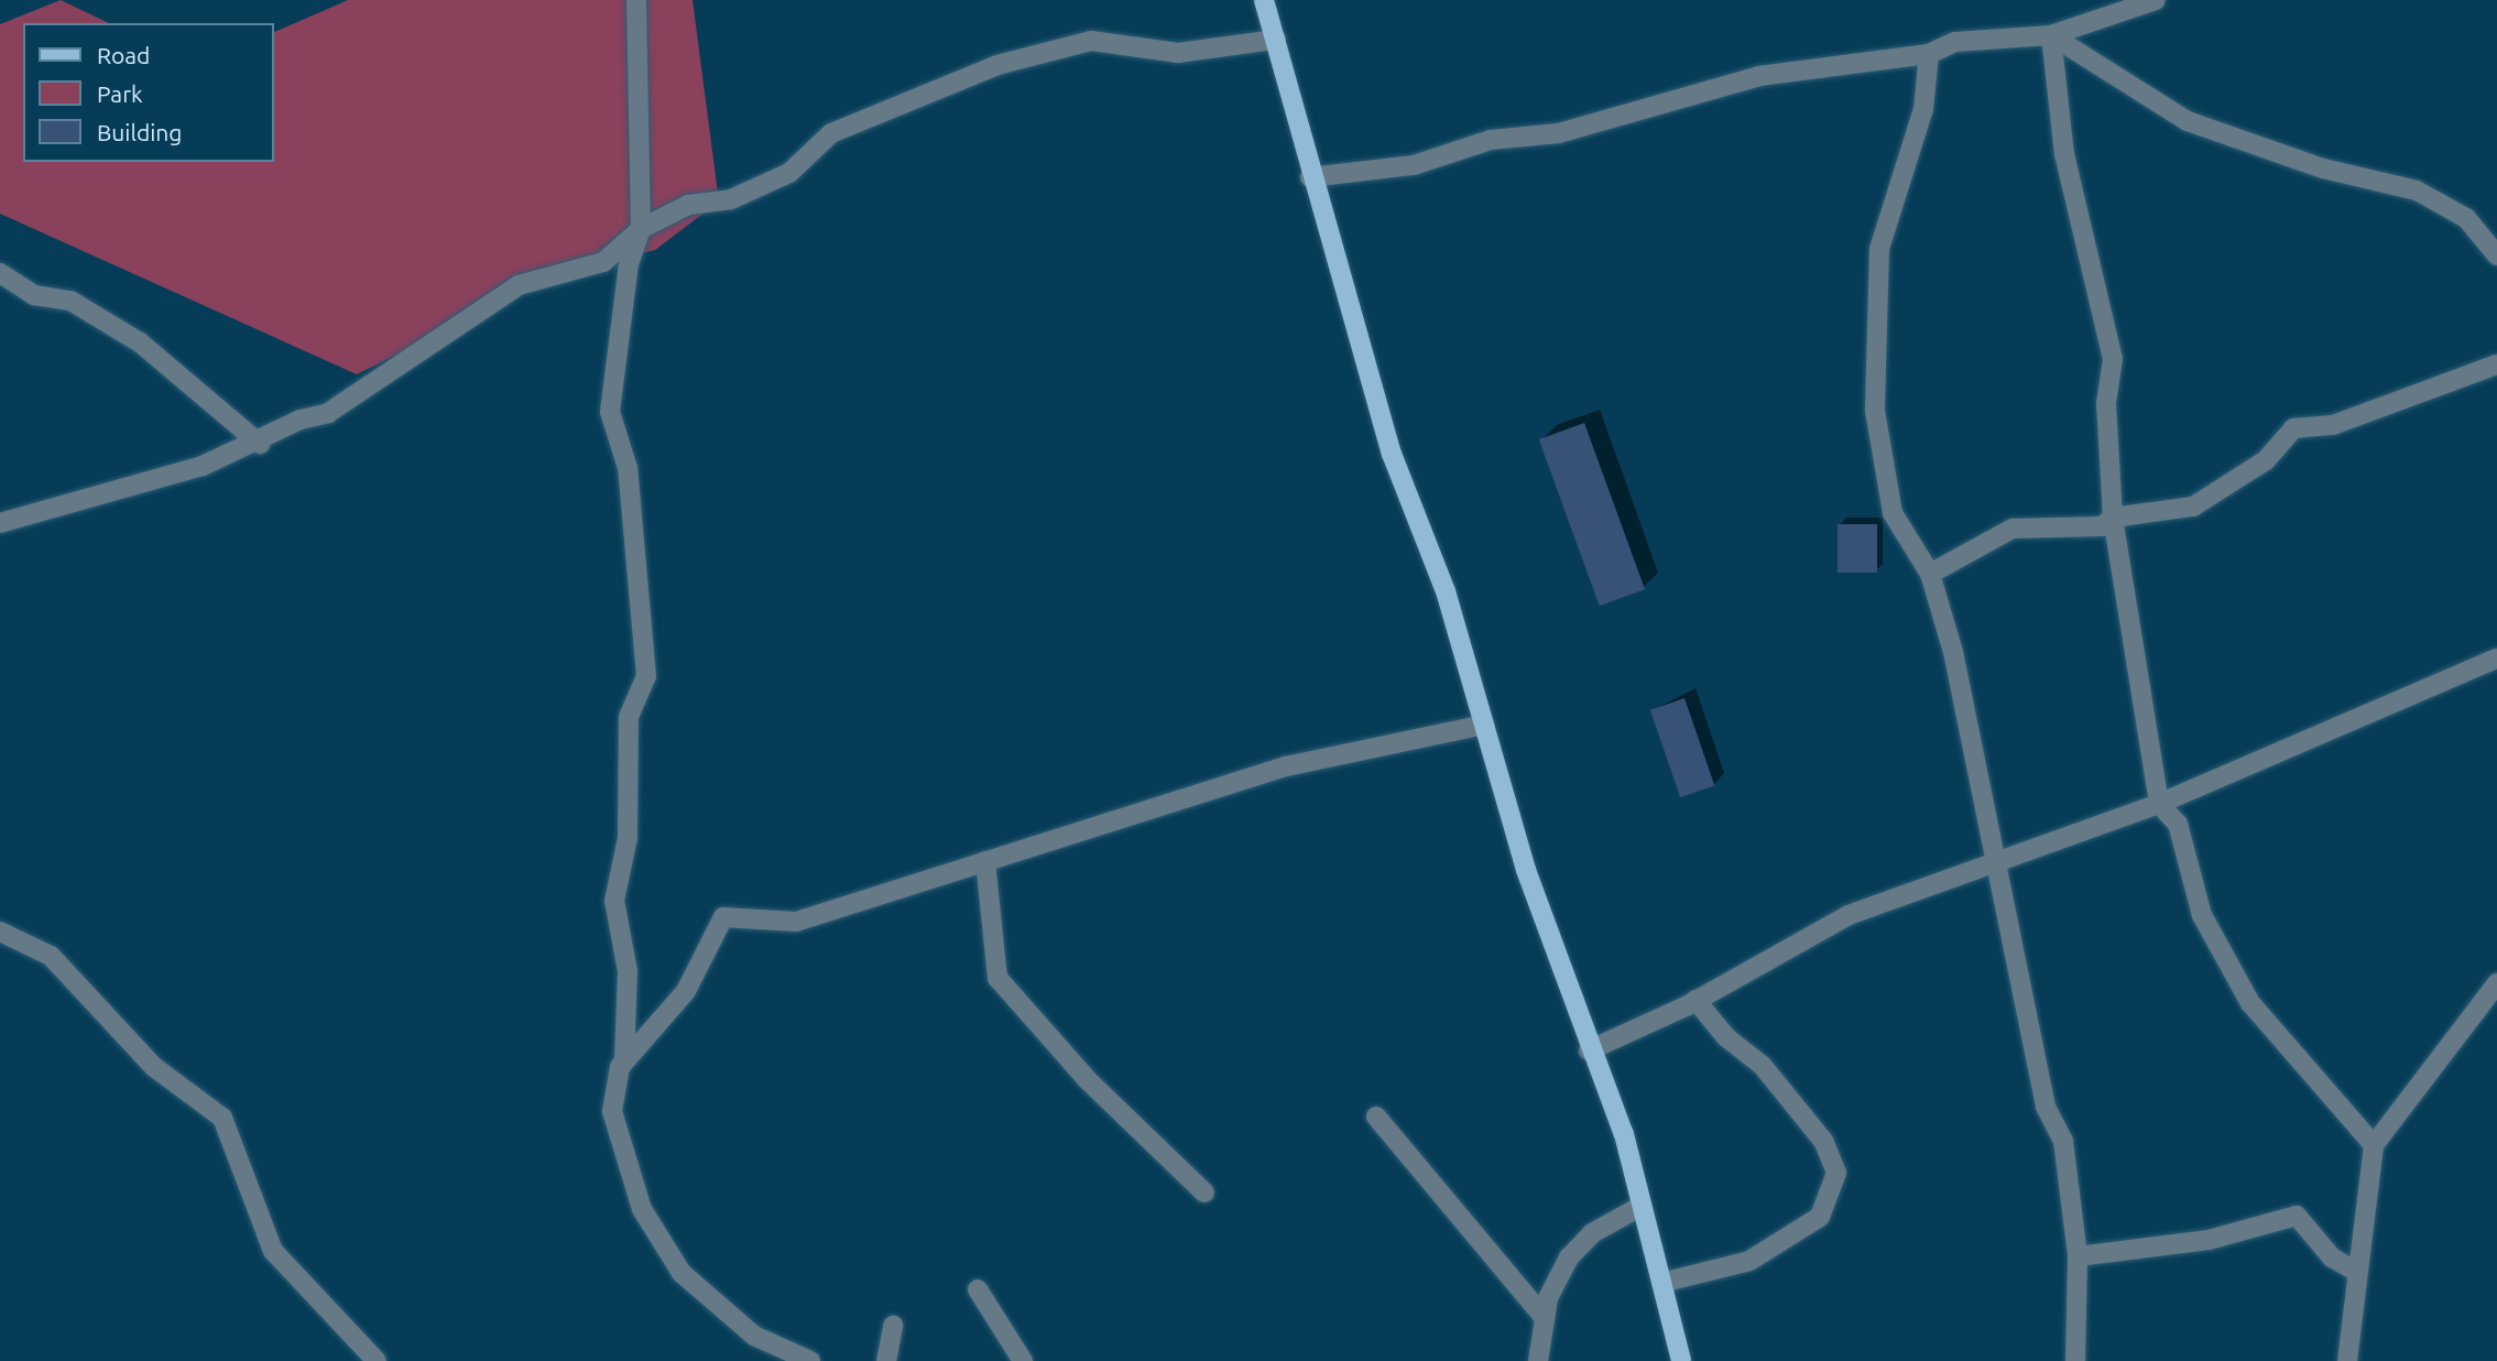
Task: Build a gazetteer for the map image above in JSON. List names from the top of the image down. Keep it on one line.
{"legend":["Road","Park","Building"]}
